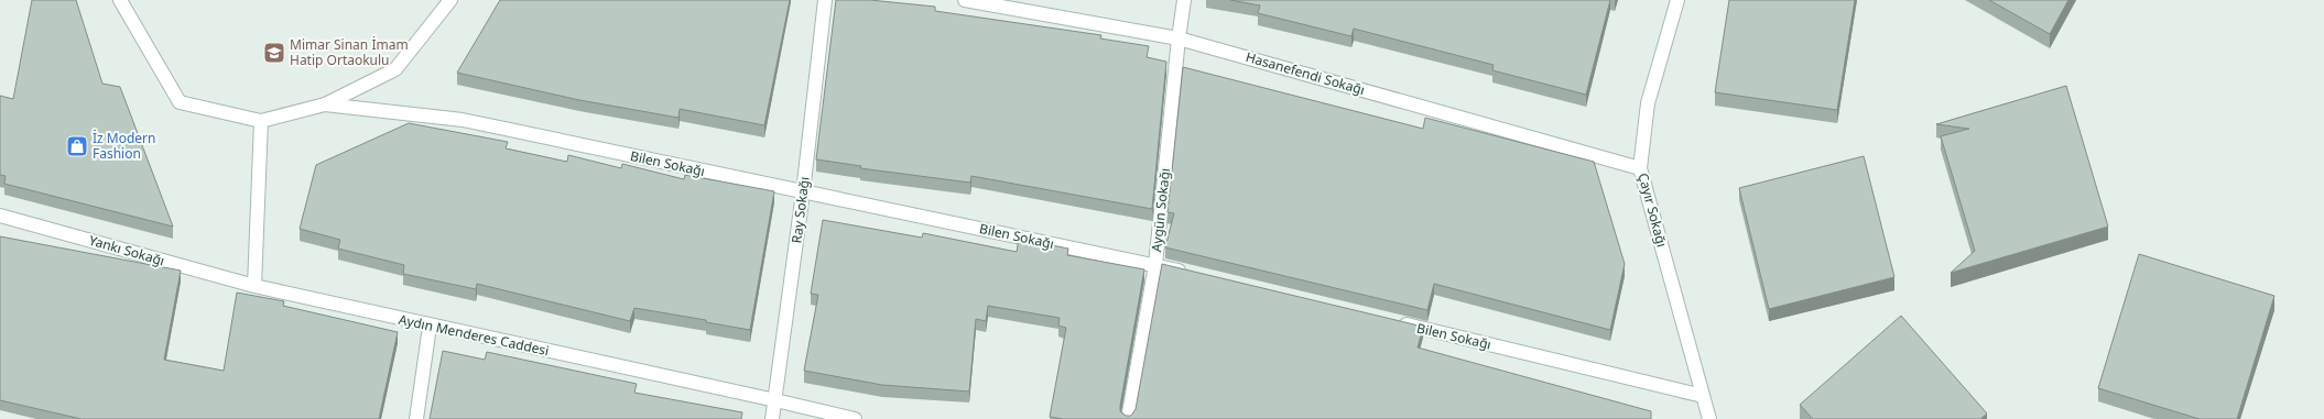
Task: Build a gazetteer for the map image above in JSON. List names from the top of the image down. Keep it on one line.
{"streets":{"street":["Hasanefendi Sokağı","Bilen Sokağı","Ray Sokağı","Aygün Sokağı","Çayır Sokağı","Yankı Sokağı","Aydın Menderes Caddesi"]},"crossings":[["Hasanefendi Sokağı","Aygün Sokağı"],["Hasanefendi Sokağı","Çayır Sokağı"],["Bilen Sokağı","Ray Sokağı"],["Bilen Sokağı","Aygün Sokağı"],["Bilen Sokağı","Çayır Sokağı"],["Ray Sokağı","Aydın Menderes Caddesi"],["Yankı Sokağı","Aydın Menderes Caddesi"]],"places":{"school or university":["Mimar Sinan İmam Hatip Ortaokulu"],"shop":["İz Modern Fashion"]}}
